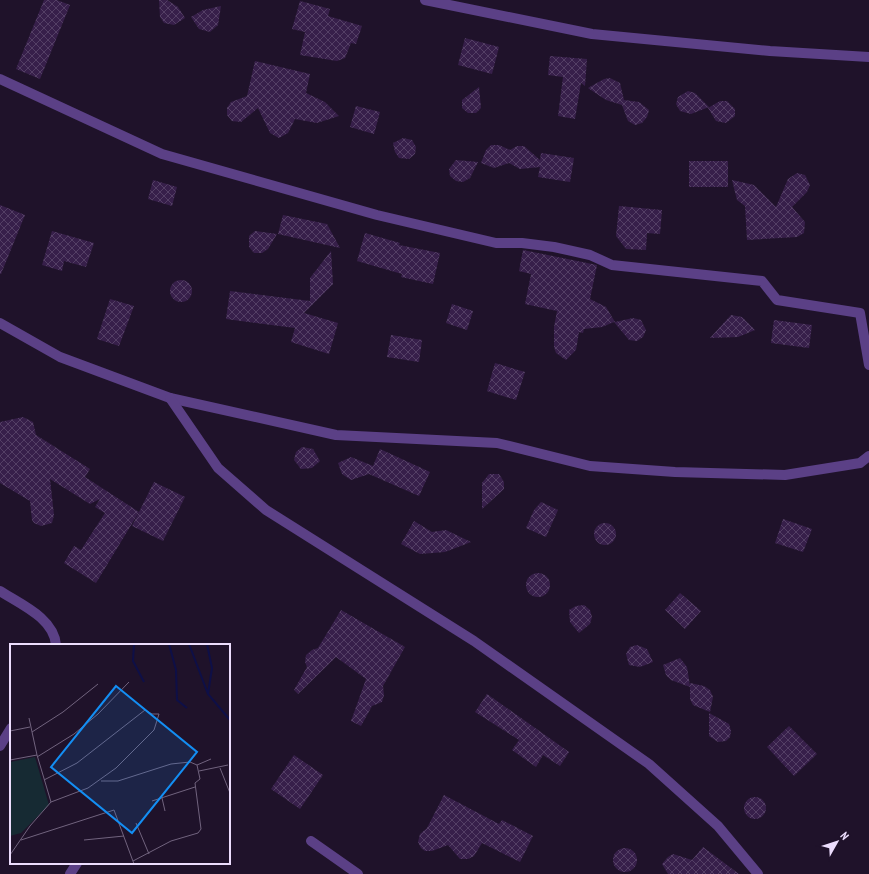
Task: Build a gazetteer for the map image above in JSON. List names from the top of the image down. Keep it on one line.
{"north":"top right"}
